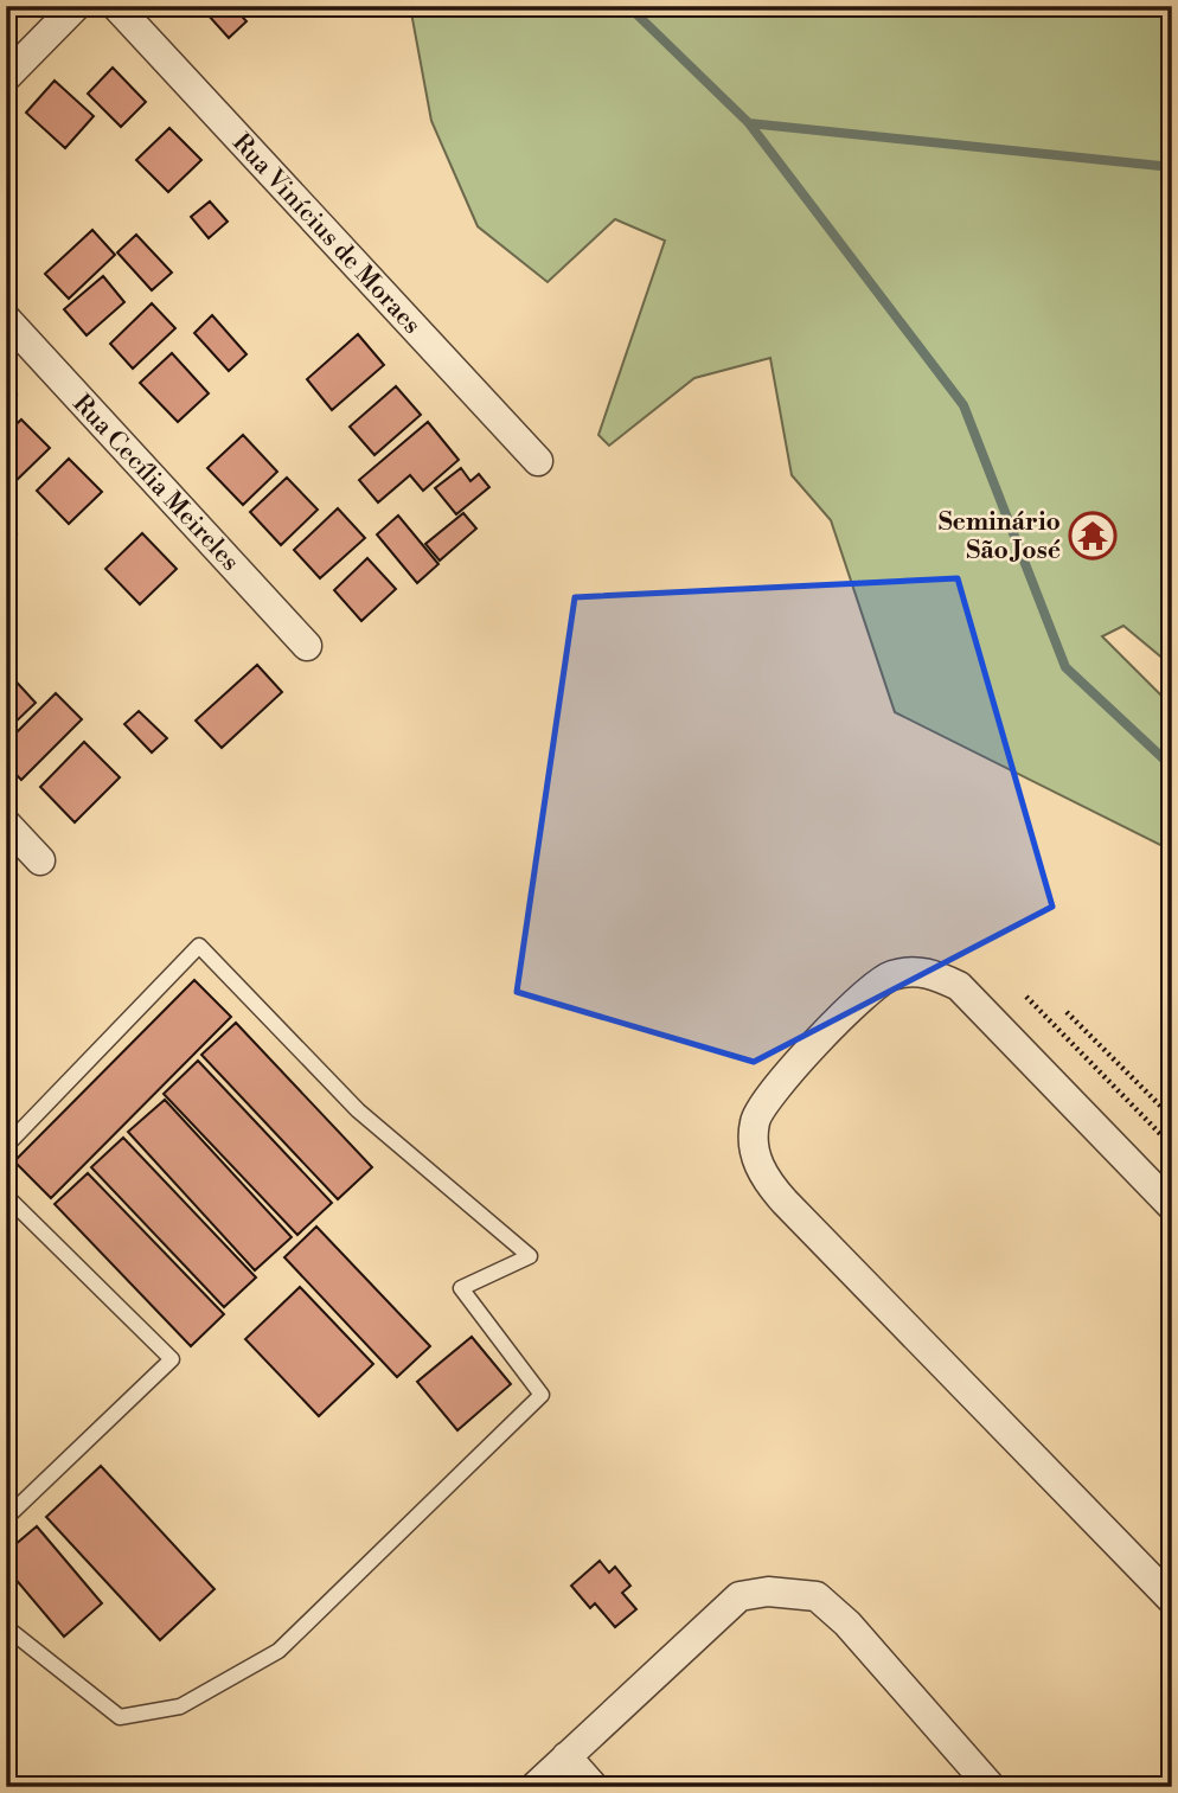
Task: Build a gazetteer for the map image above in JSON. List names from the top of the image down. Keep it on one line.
{"streets":{"street":["Rua Vinícius de Moraes","Rua Cecília Meireles"]},"places":{"temple":["Seminário São José"]}}
